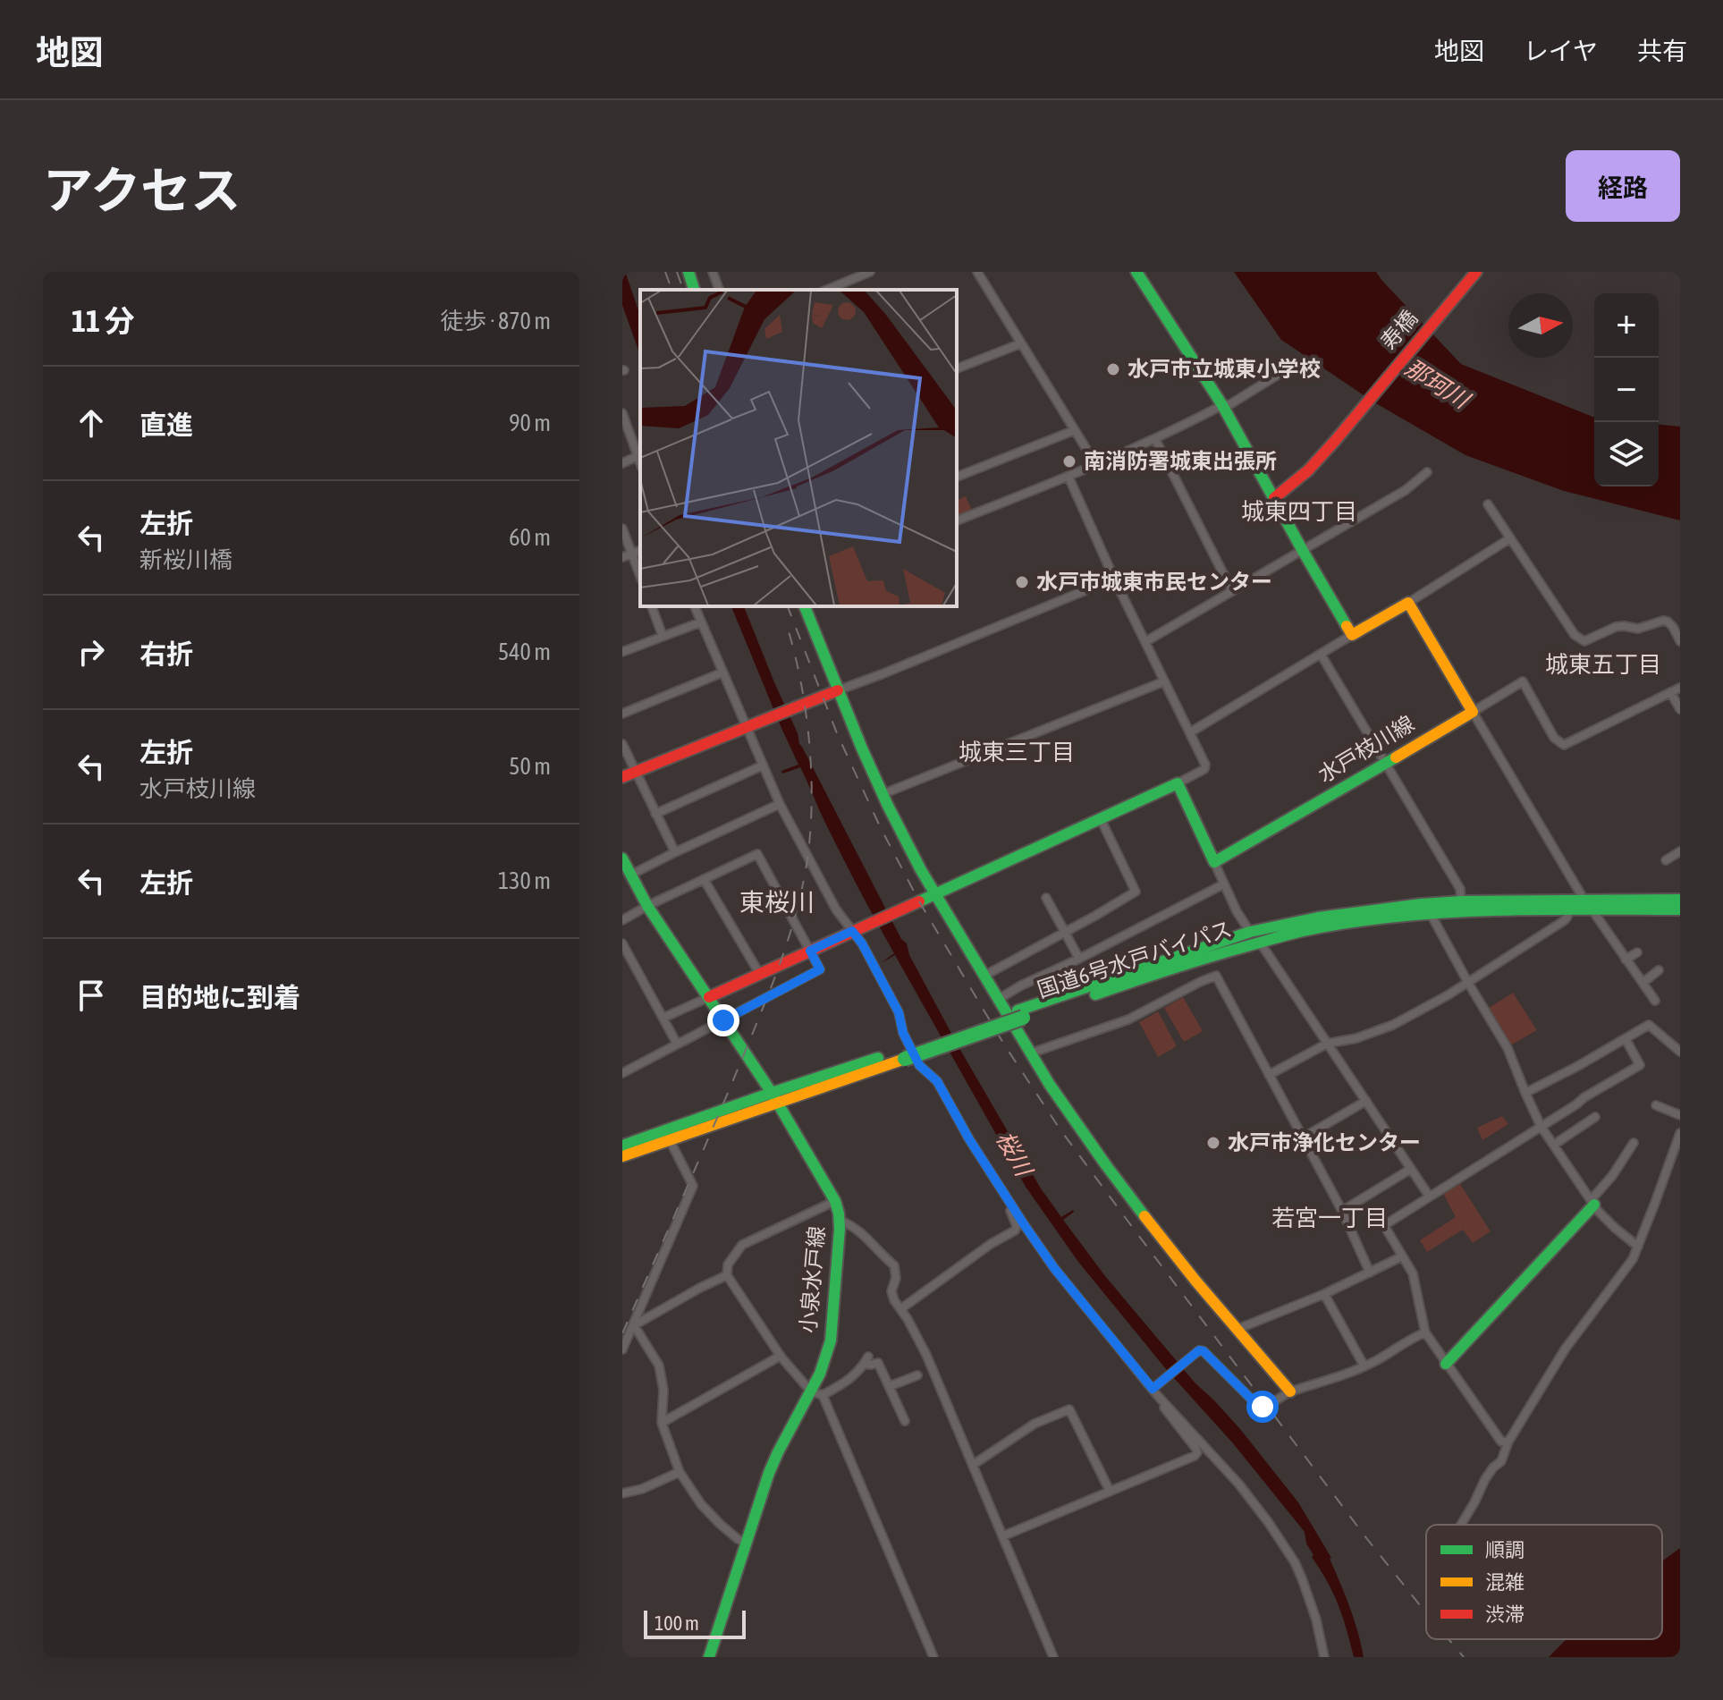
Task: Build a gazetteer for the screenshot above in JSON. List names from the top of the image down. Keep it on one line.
{"streets":{"main road":["寿橋","水戸枝川線","国道6号水戸バイパス","小泉水戸線"]},"crossings":[["国道6号水戸バイパス","小泉水戸線"]],"districts":["城東四丁目","城東五丁目","城東三丁目","東桜川","若宮一丁目"],"water":["那珂川","桜川"],"places":["水戸市立城東小学校","南消防署城東出張所","水戸市城東市民センター","水戸市浄化センター"],"legend":["順調","混雑","渋滞"],"scale_bar":"100 m","north":"right","page":{"header":"地図","nav":["地図","レイヤ","共有"],"title":"アクセス","buttons":"経路","heading":["11 分","徒歩 · 870 m"],"map_buttons":["+","−"],"list":[["直進","90 m"],["左折","新桜川橋","60 m"],["右折","540 m"],["左折","水戸枝川線","50 m"],["左折","130 m"],"目的地に到着"],"scale":"100 m"}}
